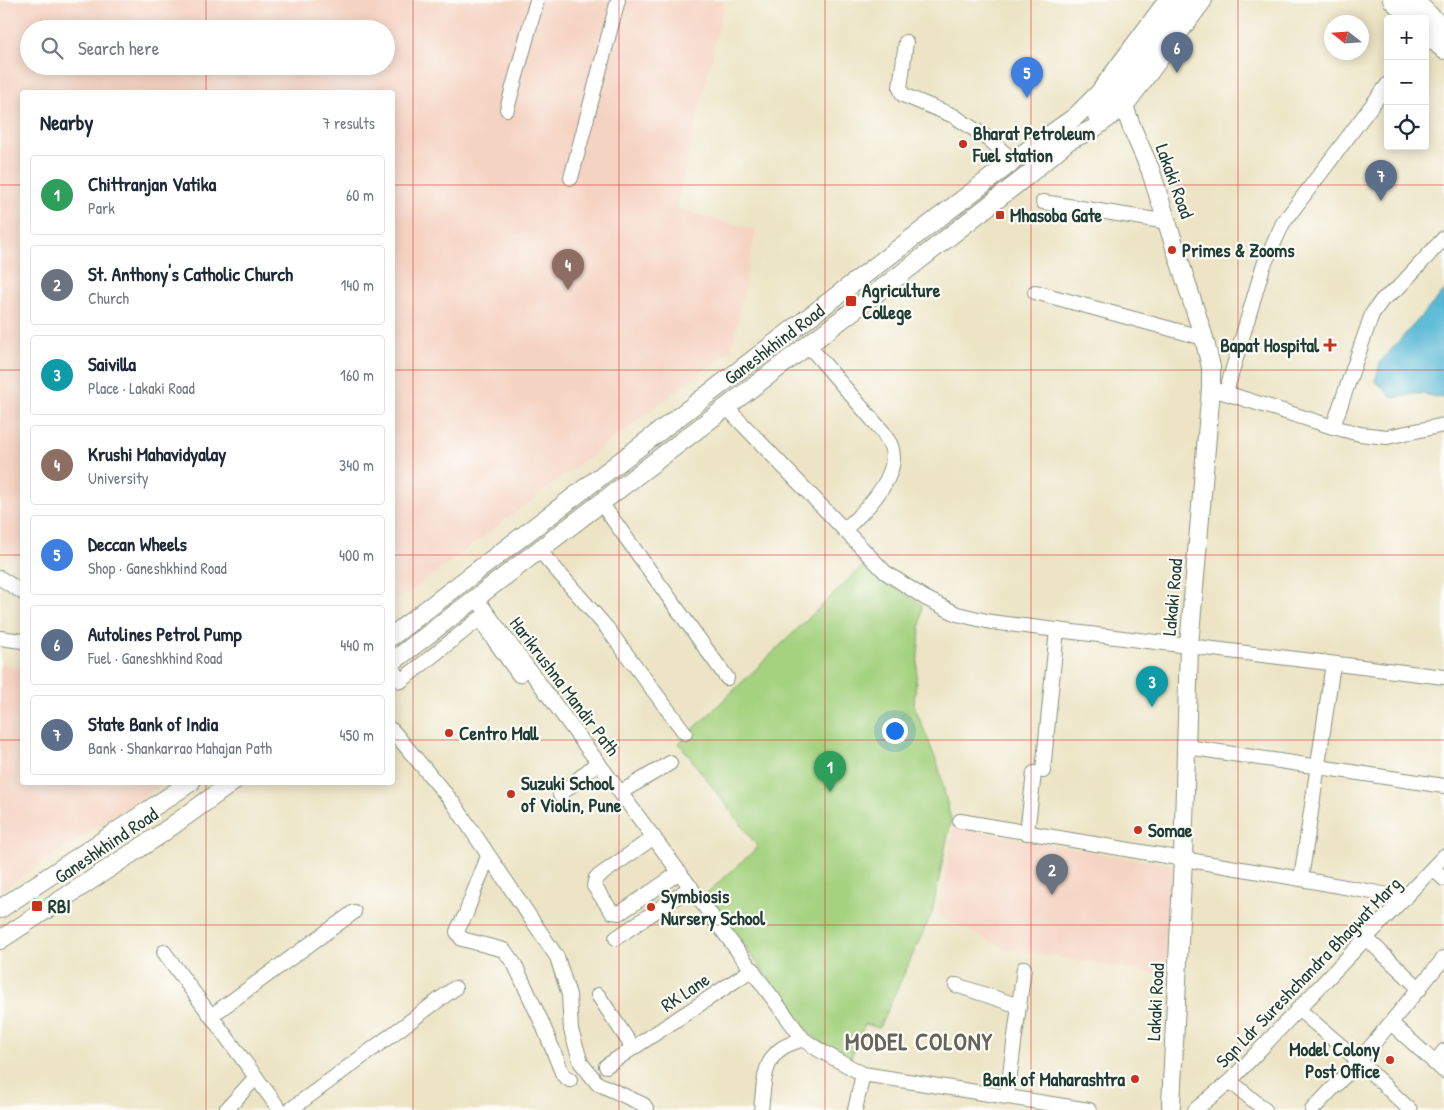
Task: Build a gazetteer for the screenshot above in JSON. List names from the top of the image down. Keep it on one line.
{"streets":{"main road":["Lakaki Road","Ganeshkhind Road"],"street":["Harikrushna Mandir Path","Sqn Ldr Sureshchandra Bhagwat Marg","RK Lane"]},"crossings":[["Lakaki Road","Ganeshkhind Road"],["Ganeshkhind Road","Harikrushna Mandir Path"],["Harikrushna Mandir Path","RK Lane"]],"districts":["MODEL COLONY"],"places":{"other":["Bharat Petroleum Fuel station","Primes & Zooms","Centro Mall","Suzuki School of Violin, Pune","Somae","Symbiosis Nursery School","Model Colony Post Office","Bank of Maharashtra"],"transit":["Mhasoba Gate","Agriculture College","RBI"],"health":["Bapat Hospital"]},"north":"left","page":{"map_buttons":["+","−"],"search":"Search here","pins":["6","5","7","4","3","1","2"],"heading":["Nearby","7 results"],"list":[{"mark":"1","name":"Chittranjan Vatika","note":"Park","value":"60 m"},{"mark":"2","name":"St. Anthony's Catholic Church","note":"Church","value":"140 m"},{"mark":"3","name":"Saivilla","note":"Place · Lakaki Road","value":"160 m"},{"mark":"4","name":"Krushi Mahavidyalay","note":"University","value":"340 m"},{"mark":"5","name":"Deccan Wheels","note":"Shop · Ganeshkhind Road","value":"400 m"},{"mark":"6","name":"Autolines Petrol Pump","note":"Fuel · Ganeshkhind Road","value":"440 m"},{"mark":"7","name":"State Bank of India","note":"Bank · Shankarrao Mahajan Path","value":"450 m"}]}}
